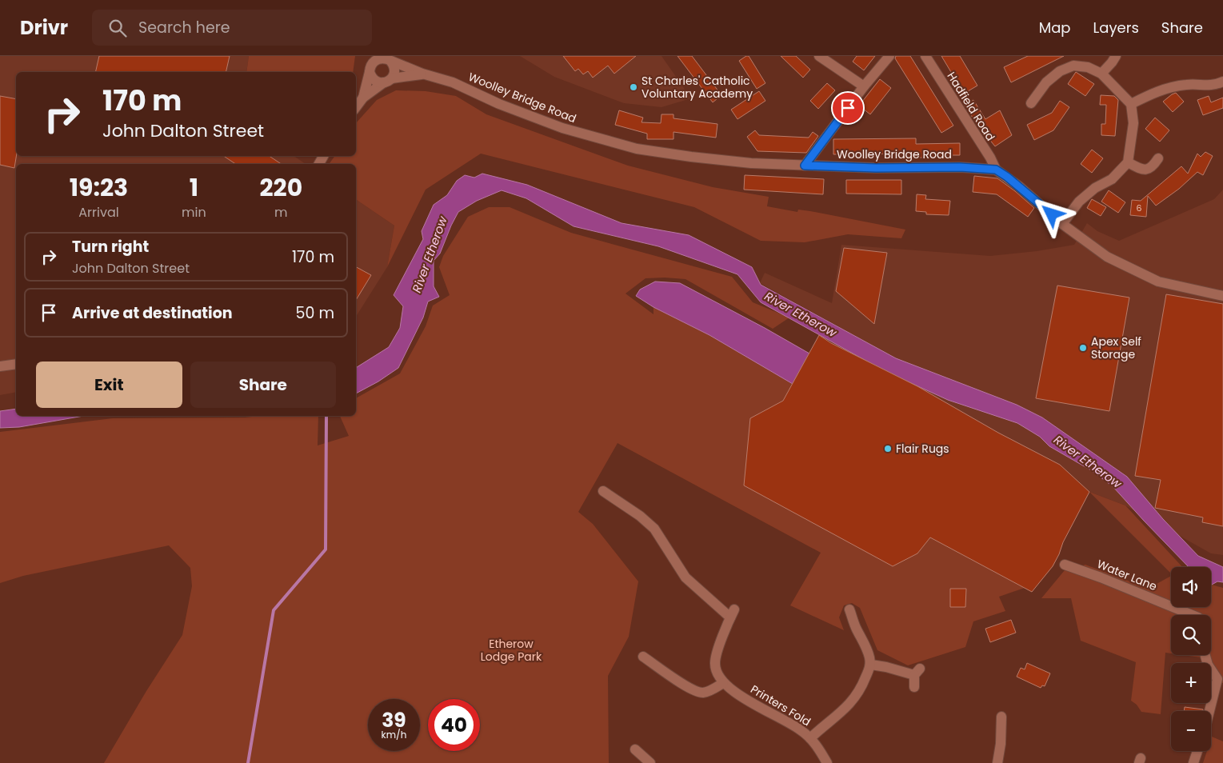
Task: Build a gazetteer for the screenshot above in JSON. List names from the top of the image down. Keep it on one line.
{"streets":{"street":["Woolley Bridge Road","Hadfield Road","Water Lane","Printers Fold"]},"crossings":[["Woolley Bridge Road","Hadfield Road"]],"water":["River Etherow"],"parks":["Etherow Lodge Park"],"places":["St Charles' Catholic Voluntary Academy","Apex Self Storage","Flair Rugs"],"house_numbers":["6"],"page":{"header":"Drivr","search":"Search here","nav":["Map","Layers","Share"],"turn":["170 m","John Dalton Street"],"eta":["19:23","Arrival","1","min","220","m"],"list":[{"name":"Turn right","note":"John Dalton Street","value":"170 m"},{"name":"Arrive at destination","value":"50 m"}],"buttons":["Exit","Share"],"map_buttons":["+","−"],"speed":"39 km/h","limit":"40"}}
